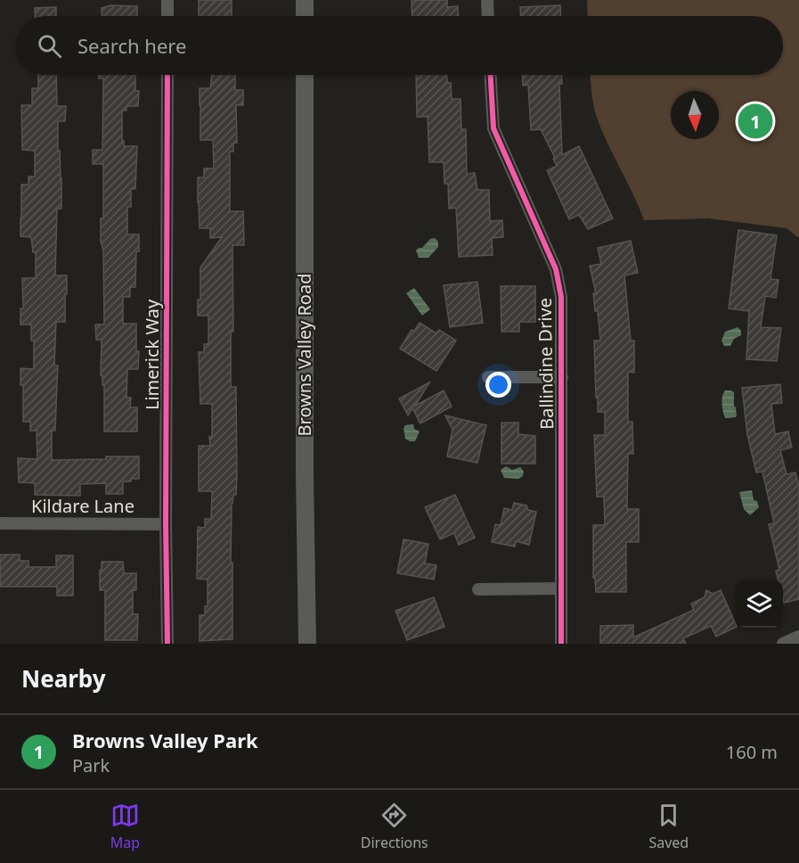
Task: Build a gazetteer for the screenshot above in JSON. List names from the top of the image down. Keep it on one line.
{"streets":{"main road":["Browns Valley Road"],"street":["Limerick Way","Ballindine Drive","Kildare Lane"]},"crossings":[["Limerick Way","Kildare Lane"]],"north":"bottom","page":{"search":"Search here","pins":"1","heading":"Nearby","list":[{"mark":"1","name":"Browns Valley Park","note":"Park","value":"160 m"}],"nav":["Map","Directions","Saved"]}}
